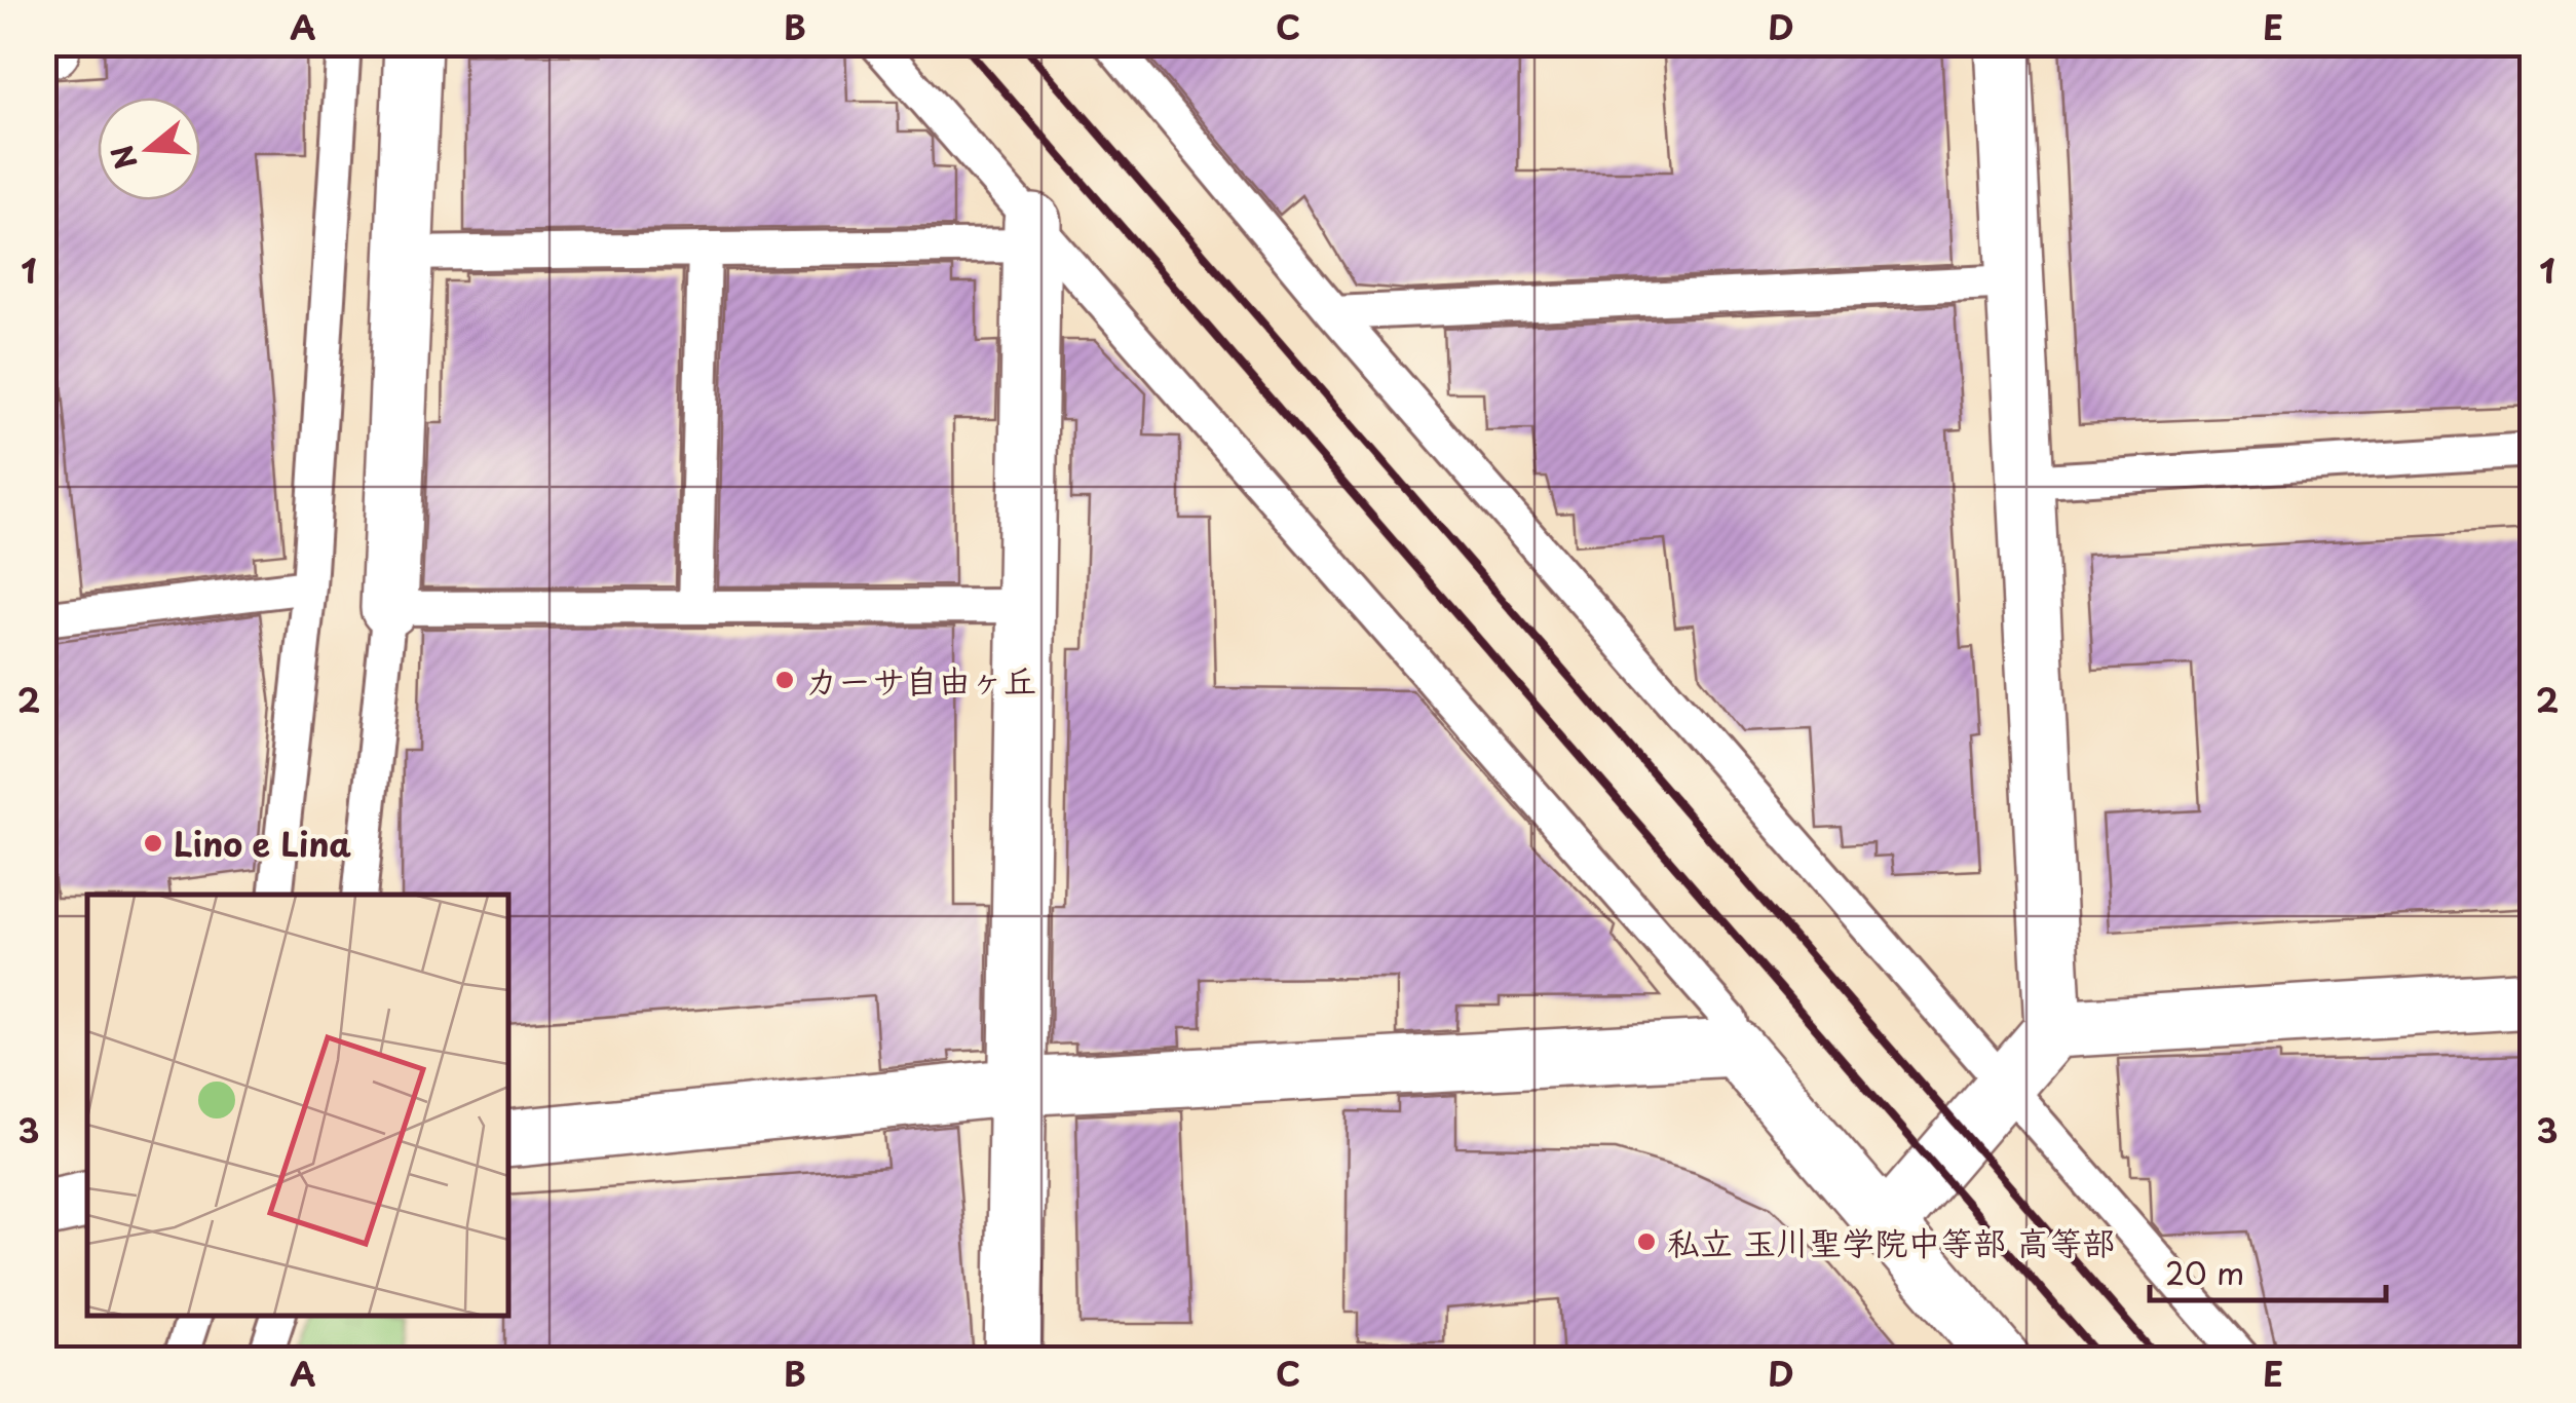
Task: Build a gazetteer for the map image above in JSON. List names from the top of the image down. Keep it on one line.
{"places":["カーサ自由ヶ丘","Lino e Lina","私立 玉川聖学院中等部 高等部"],"scale_bar":"20 m","north":"left","grid":{"columns":["A","B","C","D","E"],"rows":["1","2","3"]}}
